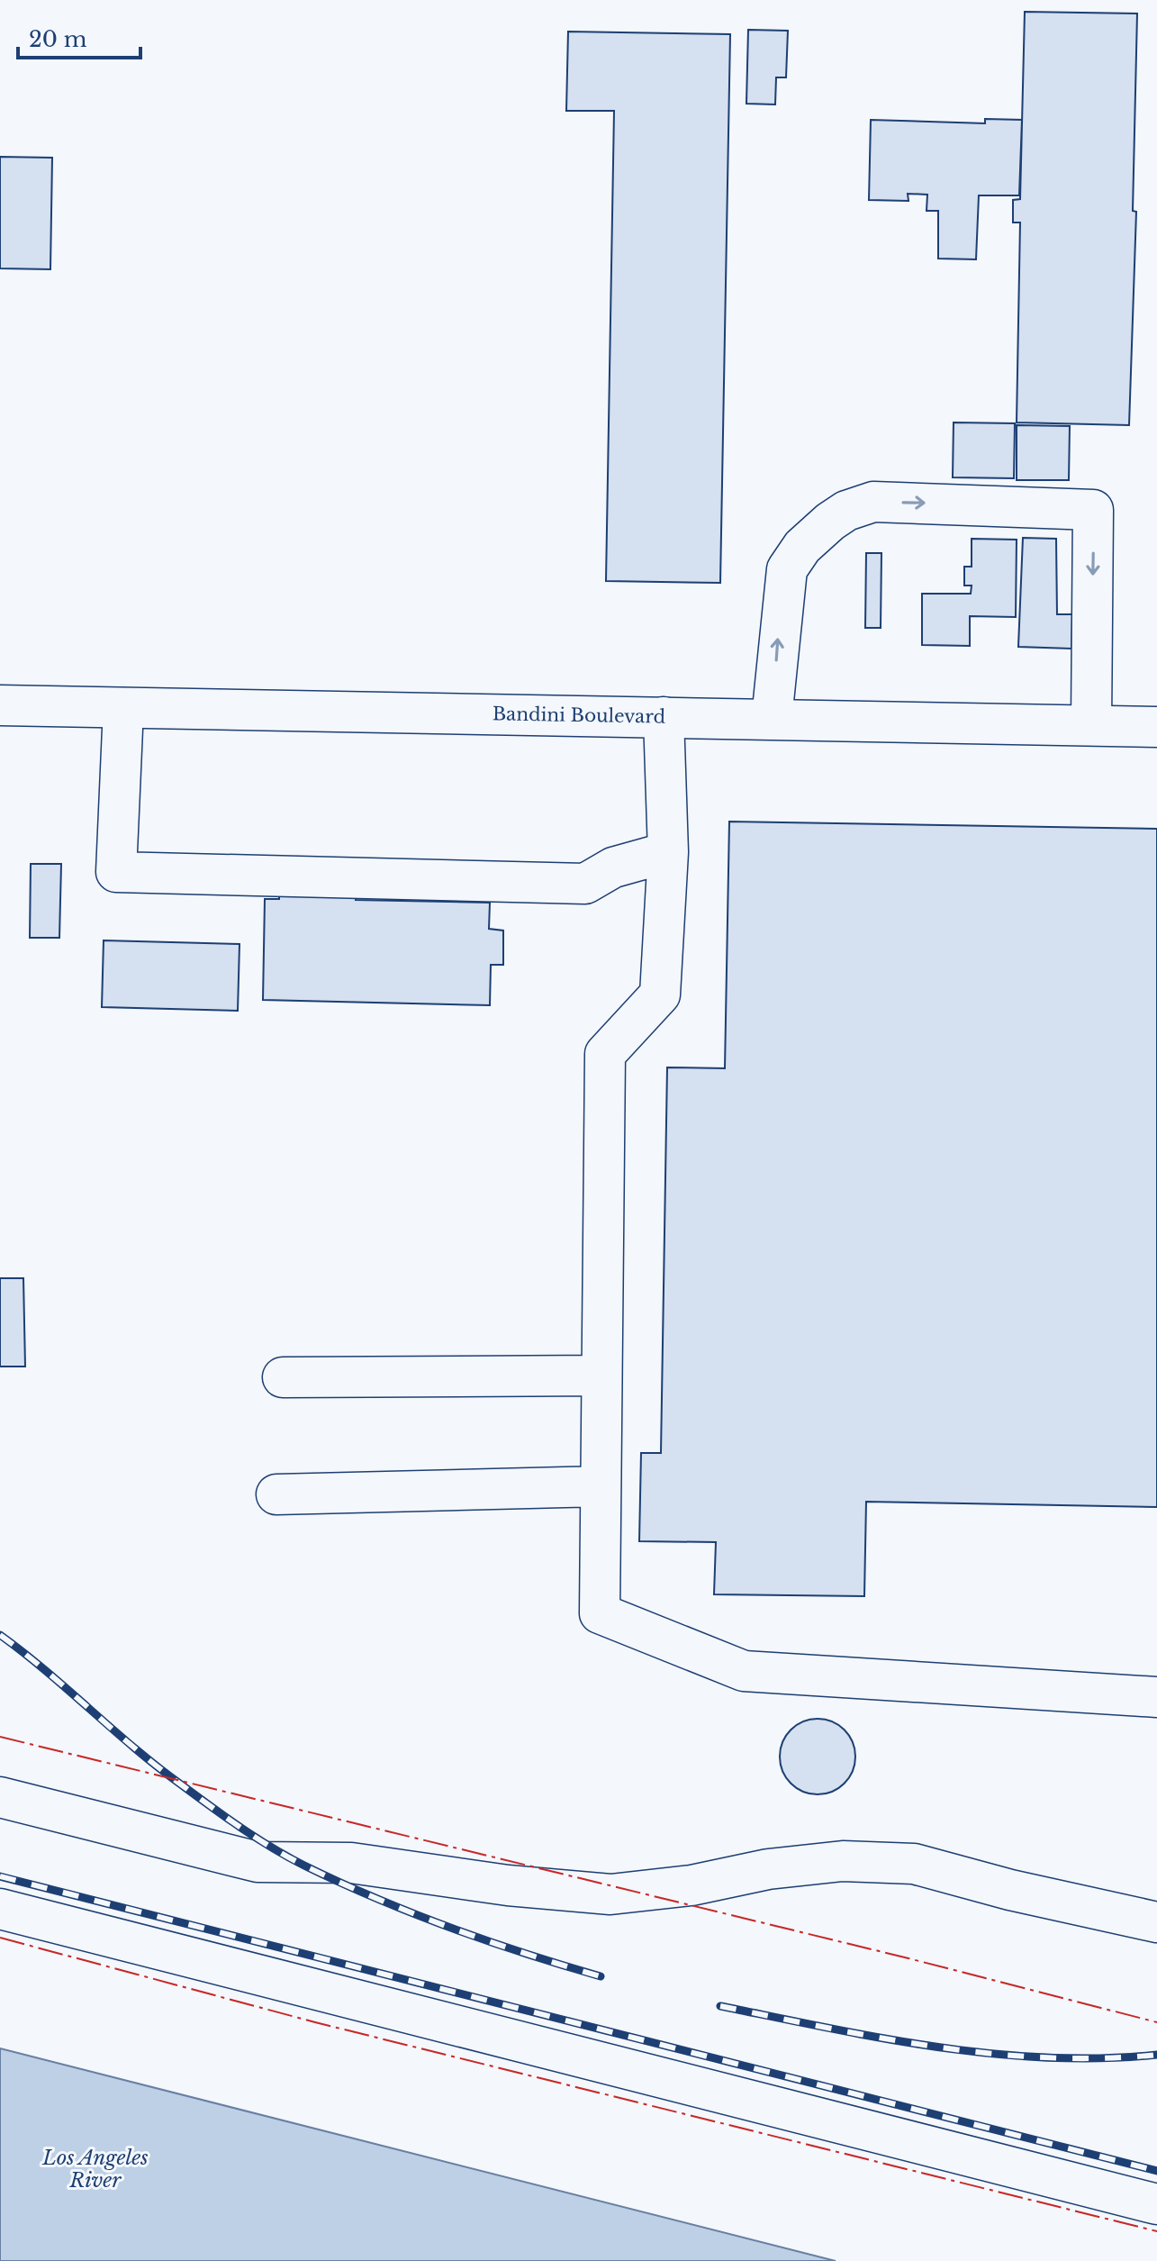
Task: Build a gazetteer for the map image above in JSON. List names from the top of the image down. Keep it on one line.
{"streets":{"main road":["Bandini Boulevard"]},"water":["Los Angeles River"],"scale_bar":"20 m"}
